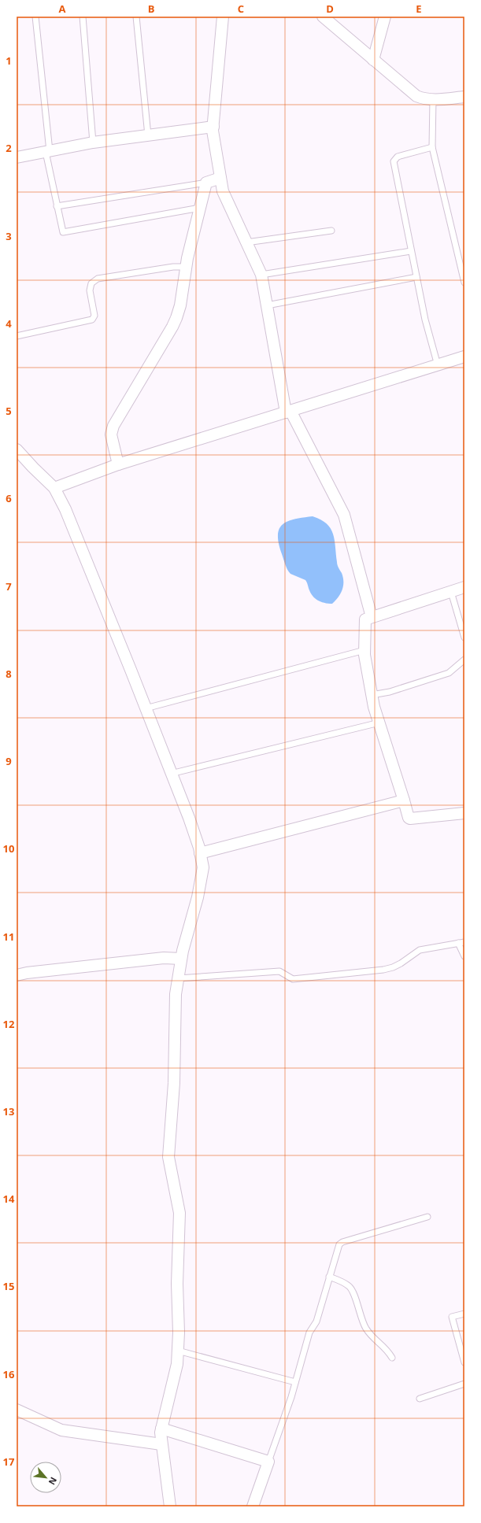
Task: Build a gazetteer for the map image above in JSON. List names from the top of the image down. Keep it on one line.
{"north":"bottom right","grid":{"columns":["A","B","C","D","E"],"rows":["1","2","3","4","5","6","7","8","9","10","11","12","13","14","15","16","17"]}}
